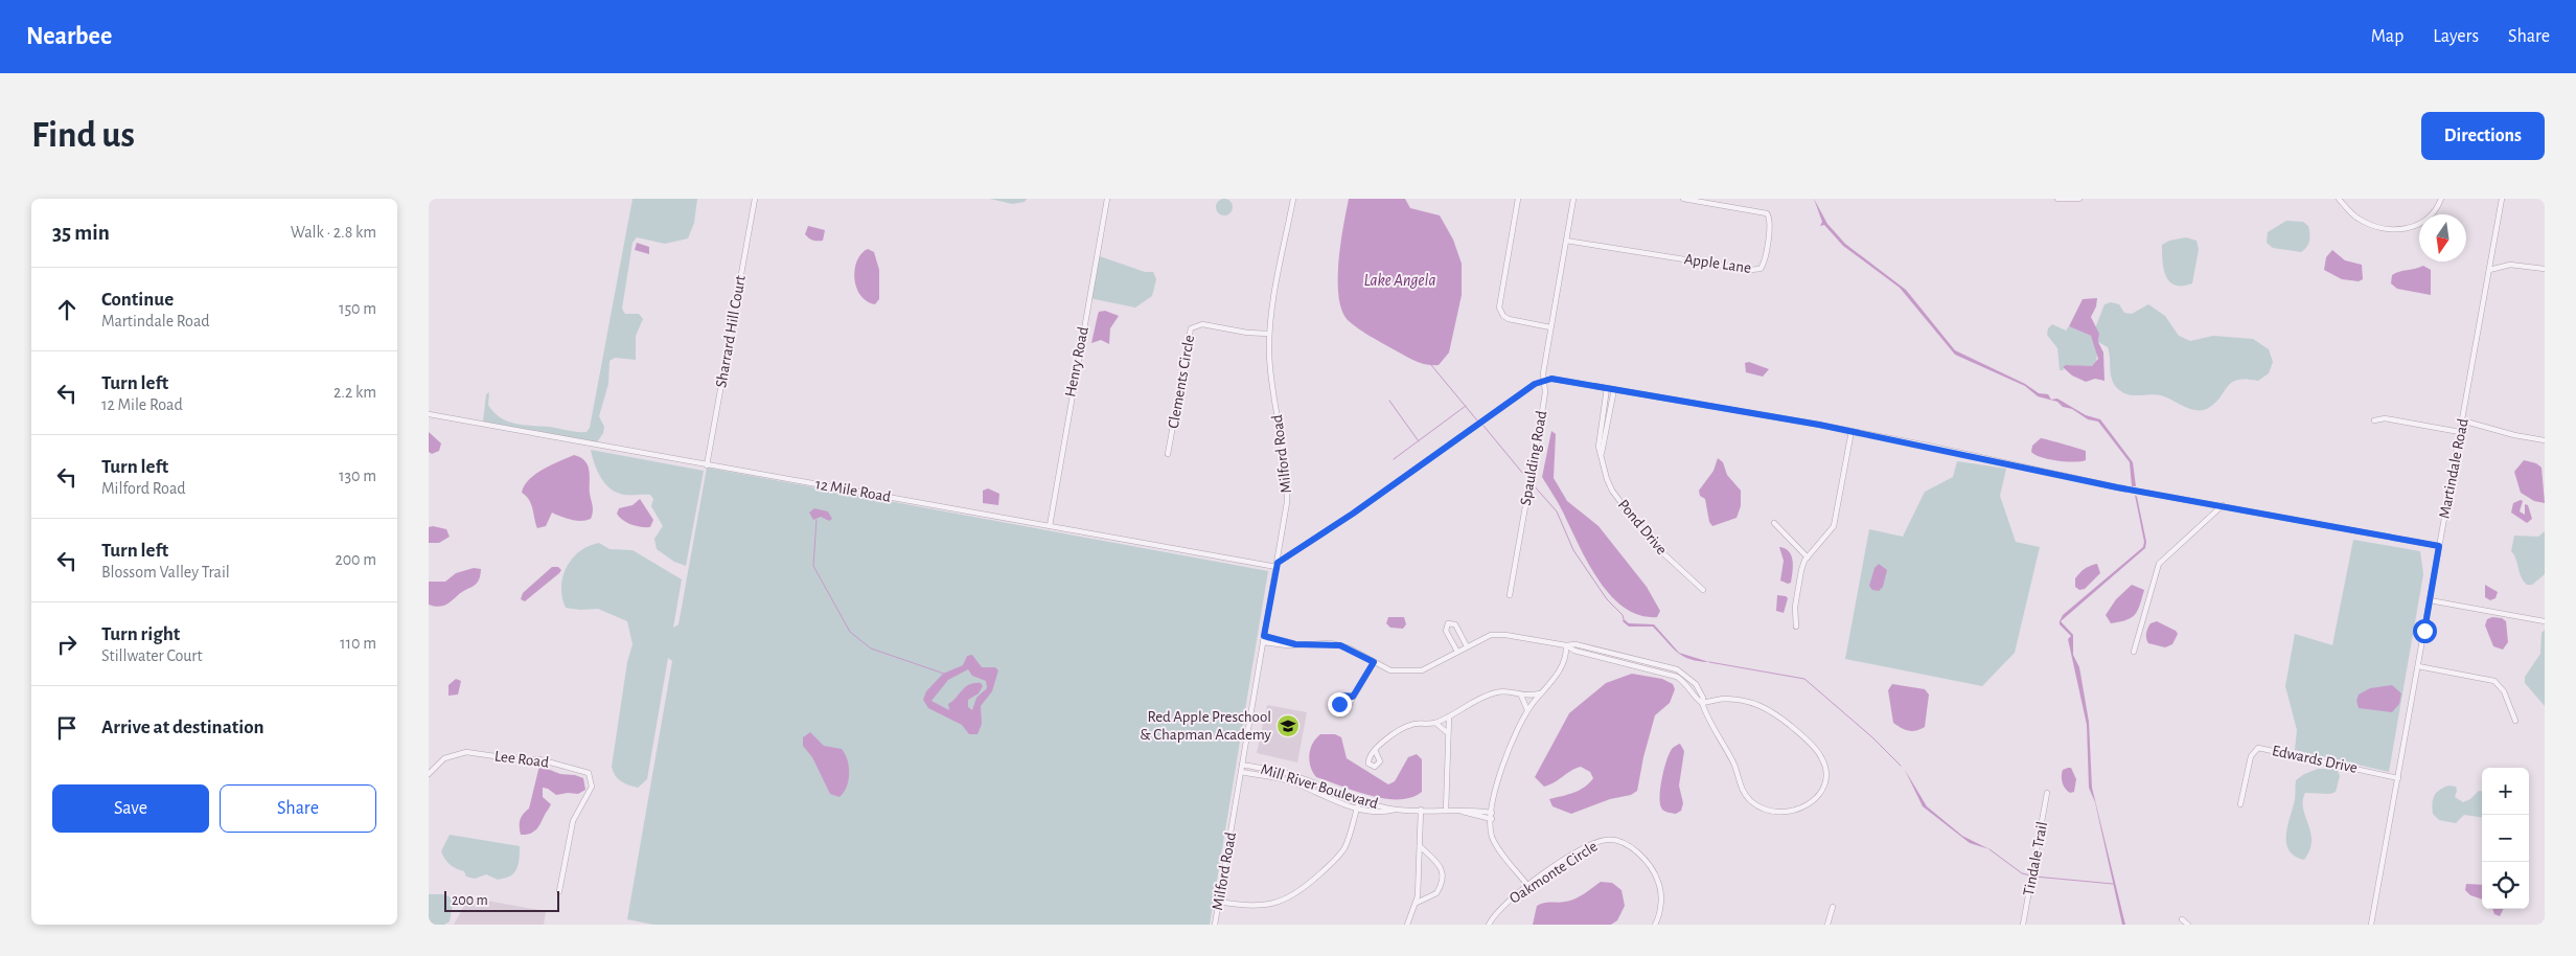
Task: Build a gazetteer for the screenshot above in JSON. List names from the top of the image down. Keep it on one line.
{"streets":{"street":["Apple Lane","Sharrard Hill Court","Henry Road","Clements Circle","Milford Road","Spaulding Road","Martindale Road","12 Mile Road","Pond Drive","Lee Road","Edwards Drive","Mill River Boulevard","Tindale Trail","Oakmonte Circle"]},"crossings":[["Apple Lane","Spaulding Road"],["Sharrard Hill Court","12 Mile Road"],["Henry Road","12 Mile Road"],["Clements Circle","Milford Road"],["Milford Road","12 Mile Road"],["Milford Road","Mill River Boulevard"],["Martindale Road","Edwards Drive"]],"water":["Lake Angela"],"places":{"school or university":["Red Apple Preschool & Chapman Academy"]},"scale_bar":"200 m","north":"bottom","page":{"header":"Nearbee","nav":["Map","Layers","Share"],"buttons":["Directions",["Save","Share"]],"title":"Find us","heading":["35 min","Walk · 2.8 km"],"list":[["Continue","Martindale Road","150 m"],["Turn left","12 Mile Road","2.2 km"],["Turn left","Milford Road","130 m"],["Turn left","Blossom Valley Trail","200 m"],["Turn right","Stillwater Court","110 m"],"Arrive at destination"],"map_buttons":["+","−"],"scale":"200 m"}}
